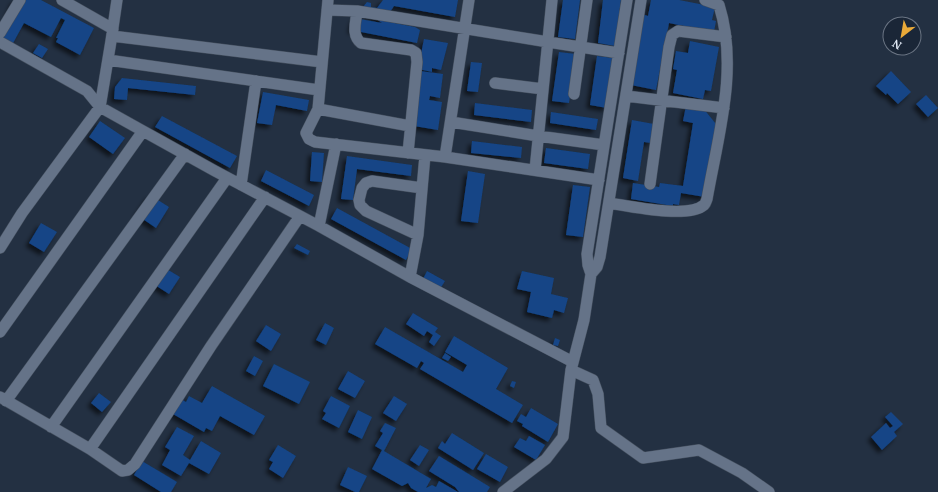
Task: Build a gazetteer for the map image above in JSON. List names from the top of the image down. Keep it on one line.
{"north":"bottom left"}
